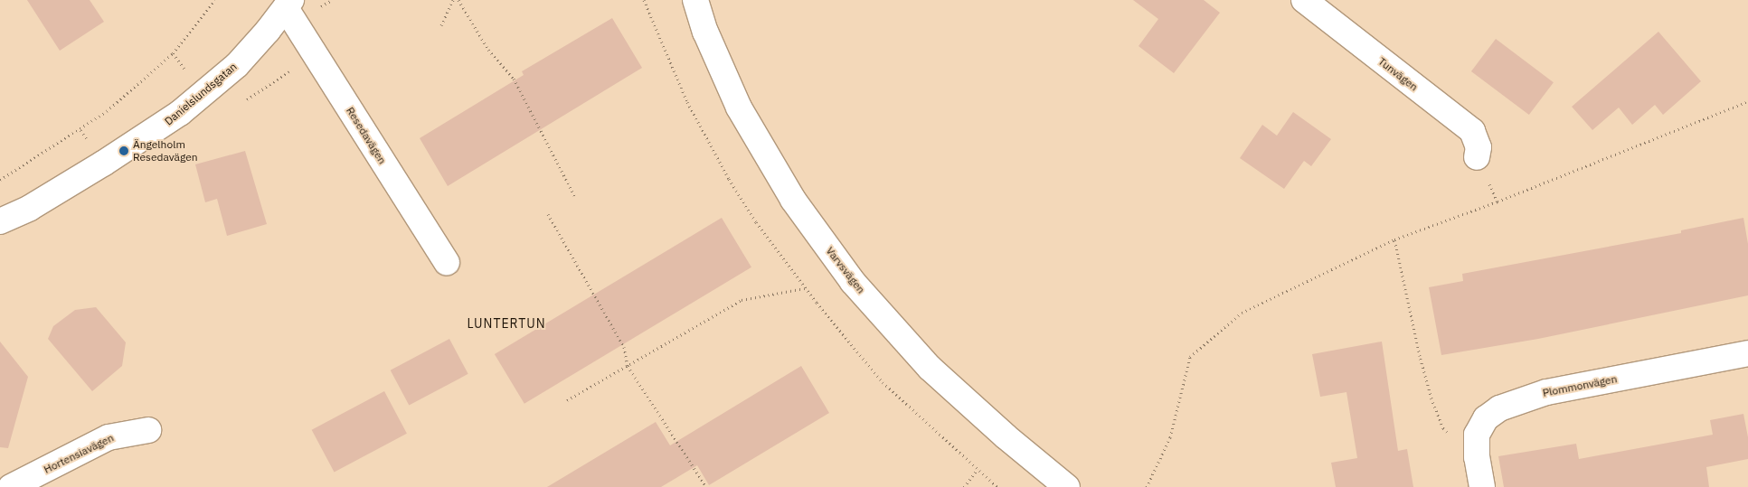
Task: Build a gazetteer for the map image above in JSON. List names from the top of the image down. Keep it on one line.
{"streets":{"street":["Tunvägen","Danielslundsgatan","Resedavägen","Varvsvägen","Plommonvägen","Hortensiavägen"]},"crossings":[["Danielslundsgatan","Resedavägen"]],"districts":["LUNTERTUN"],"places":["Ängelholm Resedavägen"]}
